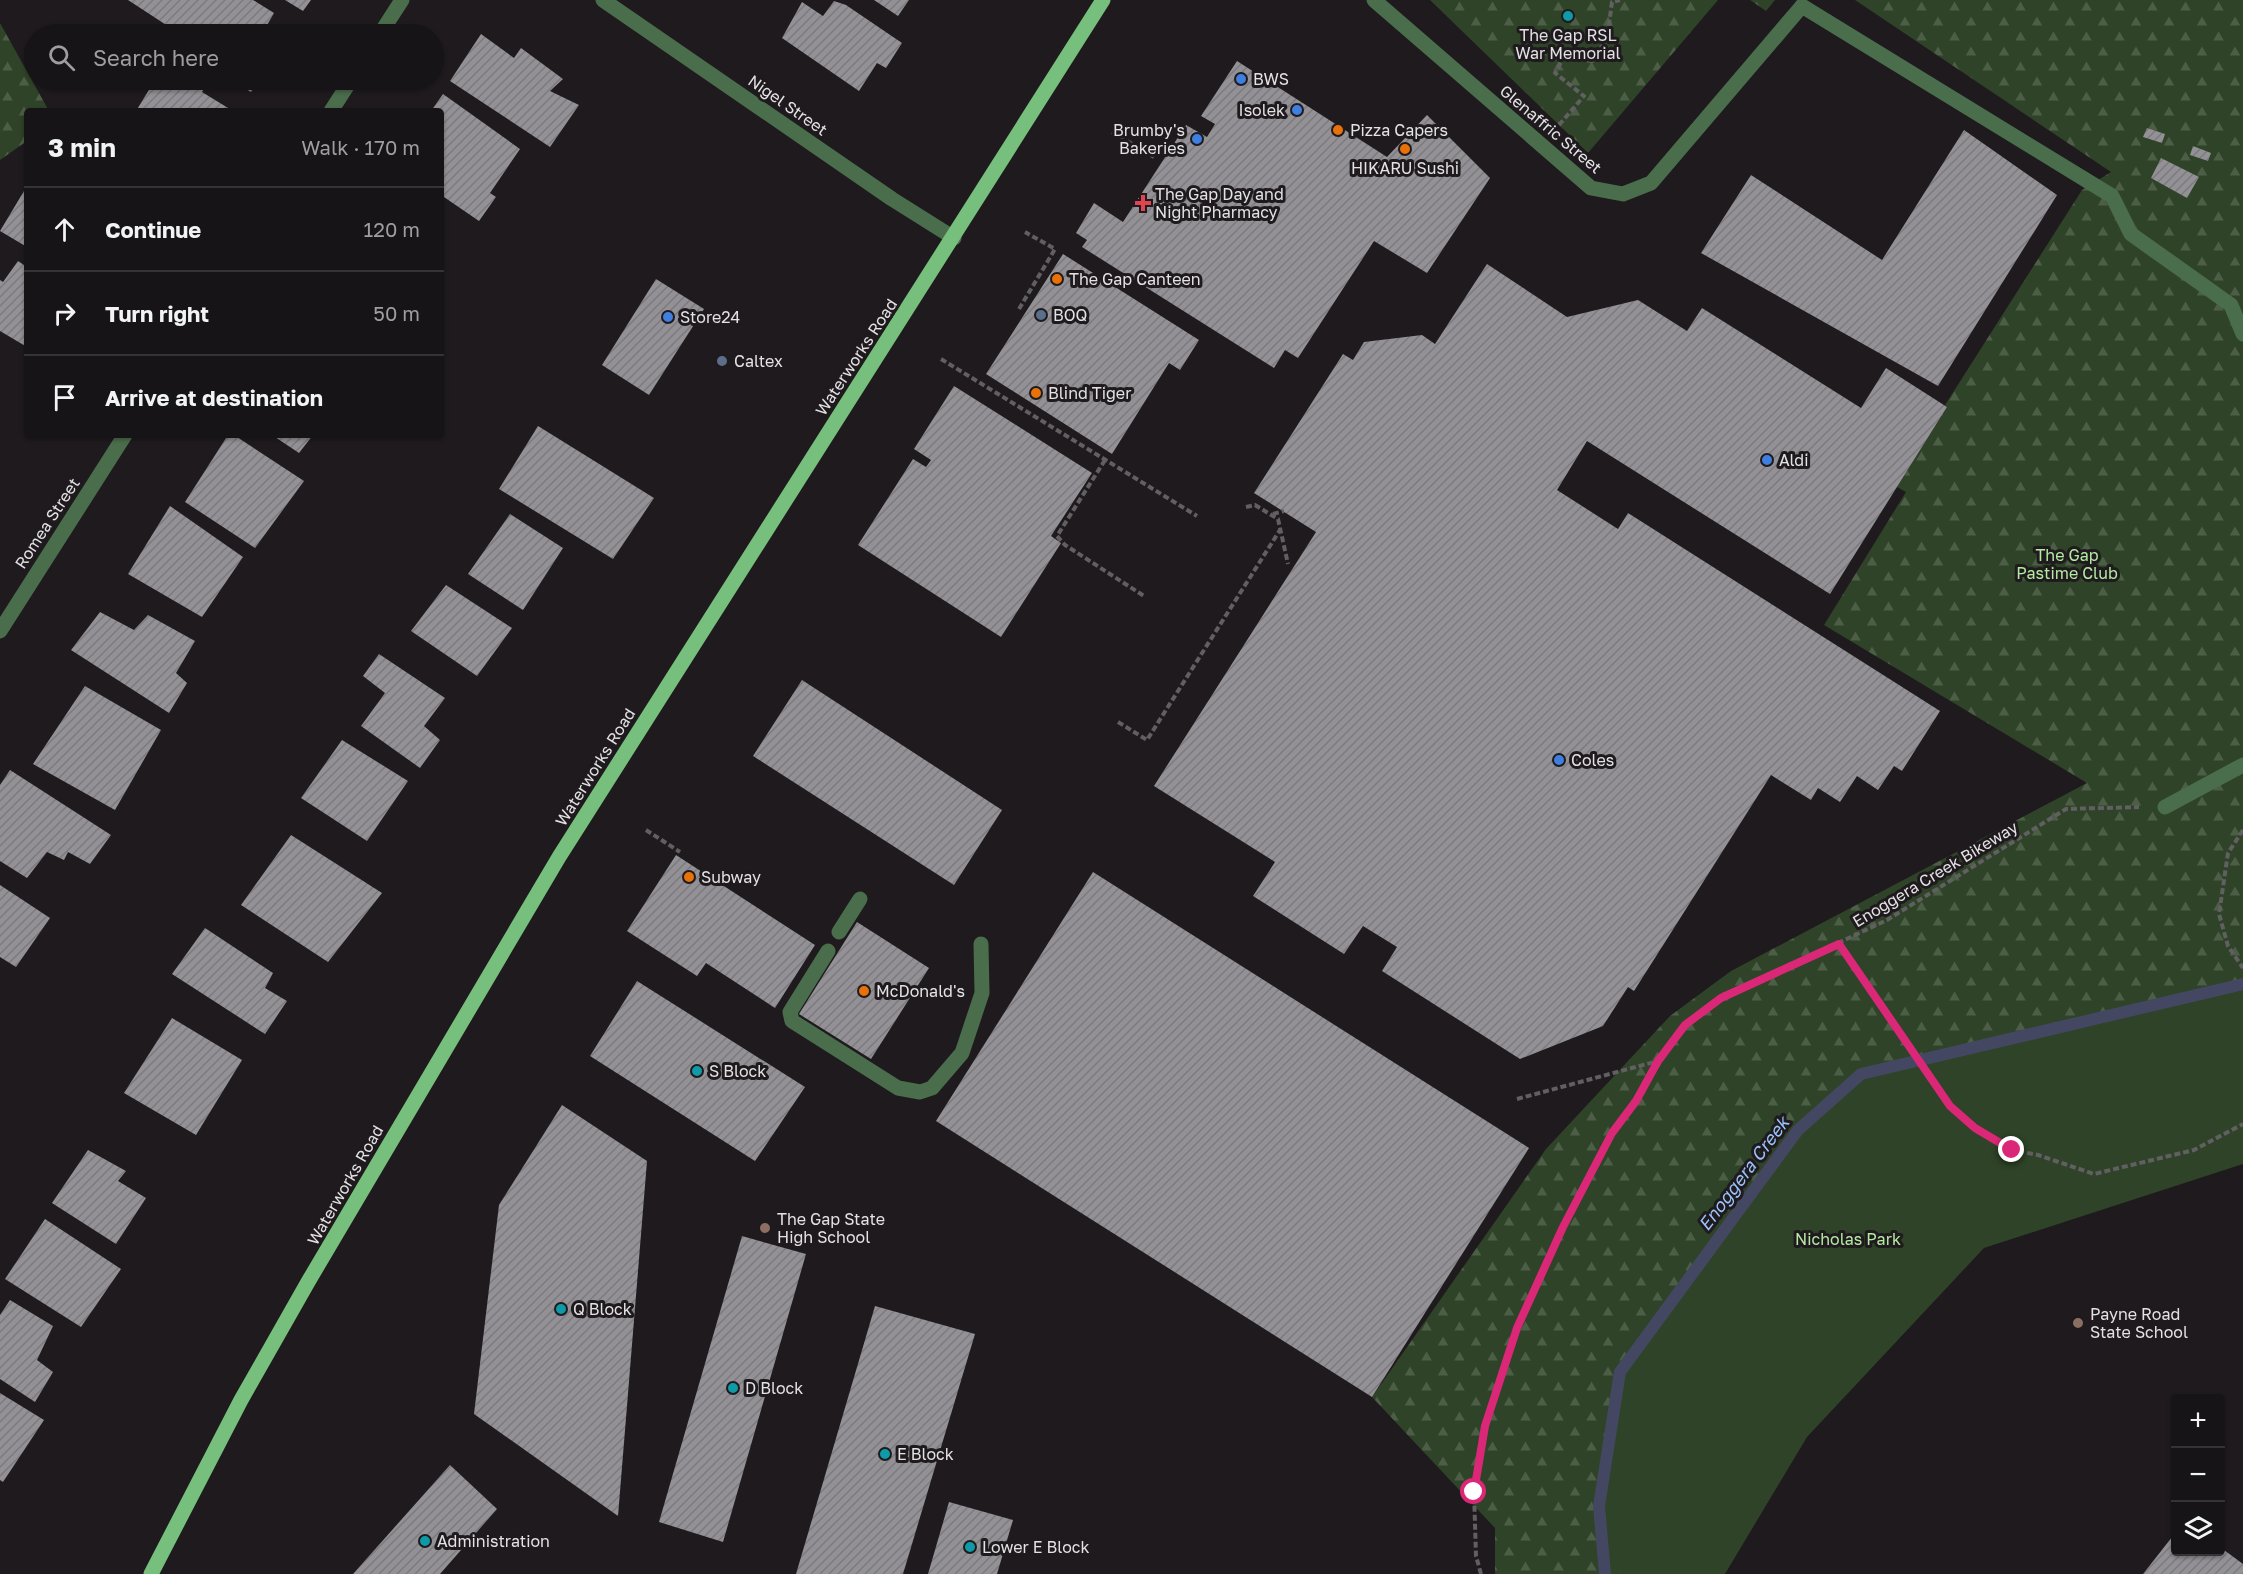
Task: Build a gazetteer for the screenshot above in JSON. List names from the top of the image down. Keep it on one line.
{"streets":{"main road":["Waterworks Road"],"street":["Nigel Street","Glenaffric Street","Romea Street"],"path":["Enoggera Creek Bikeway"]},"crossings":[["Nigel Street","Waterworks Road"]],"water":["Enoggera Creek"],"parks":["The Gap Pastime Club","Nicholas Park"],"places":{"other":["The Gap RSL War Memorial","BWS","Isolek","Pizza Capers","Brumby's Bakeries","HIKARU Sushi","The Gap Canteen","BOQ","Store24","Caltex","Blind Tiger","Aldi","Coles","Subway","McDonald's","S Block","The Gap State High School","Q Block","Payne Road State School","D Block","E Block","Administration","Lower E Block"],"health":["The Gap Day and Night Pharmacy"]},"page":{"search":"Search here","heading":["3 min","Walk · 170 m"],"list":[["Continue","120 m"],["Turn right","50 m"],"Arrive at destination"],"map_buttons":["+","−"]}}
